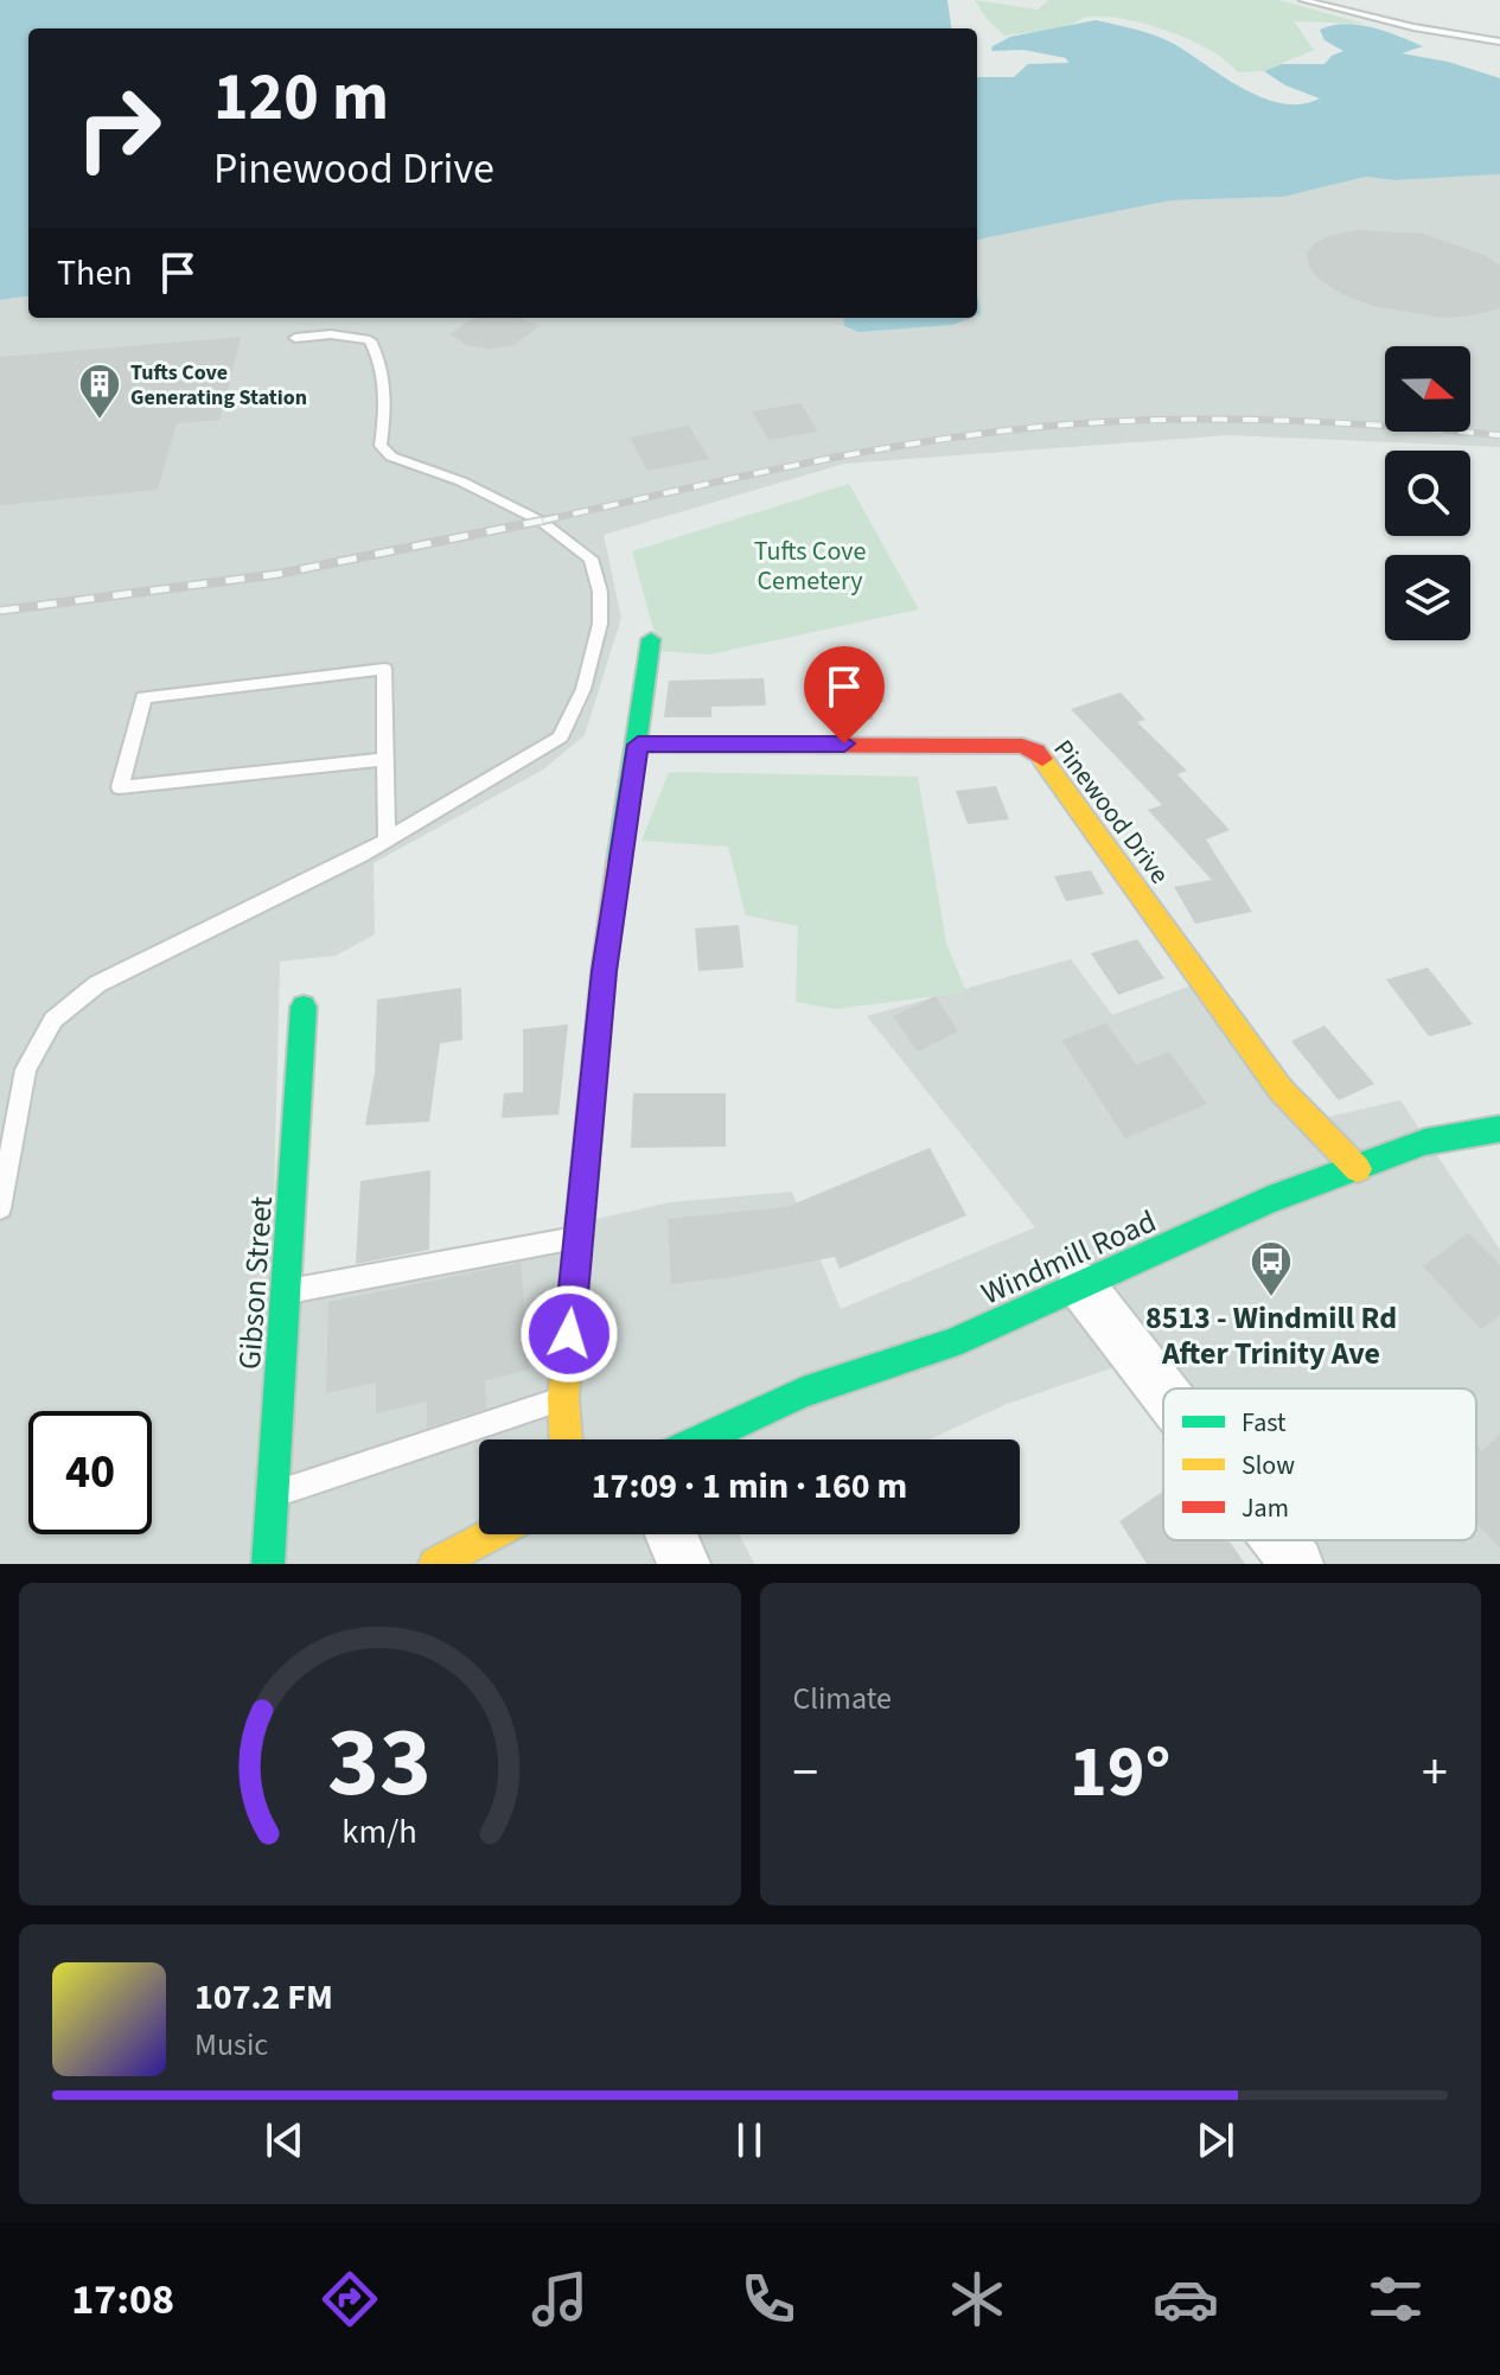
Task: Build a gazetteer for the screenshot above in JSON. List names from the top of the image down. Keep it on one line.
{"streets":{"street":["Pinewood Drive","Windmill Road","Gibson Street"]},"crossings":[["Pinewood Drive","Windmill Road"]],"parks":["Tufts Cove Cemetery"],"places":{"building":["Tufts Cove Generating Station"],"bus stop":["8513 - Windmill Rd After Trinity Ave"]},"legend":["Fast","Slow","Jam"],"north":"right","page":{"turn":["120 m","Pinewood Drive"],"then":"Then","limit":"40","trip":"17:09 · 1 min · 160 m","tile":"Climate","heat":["−","19°","+"],"song":["107.2 FM","Music"],"tabs":"17:08","gauge":["33","km/h"]}}
